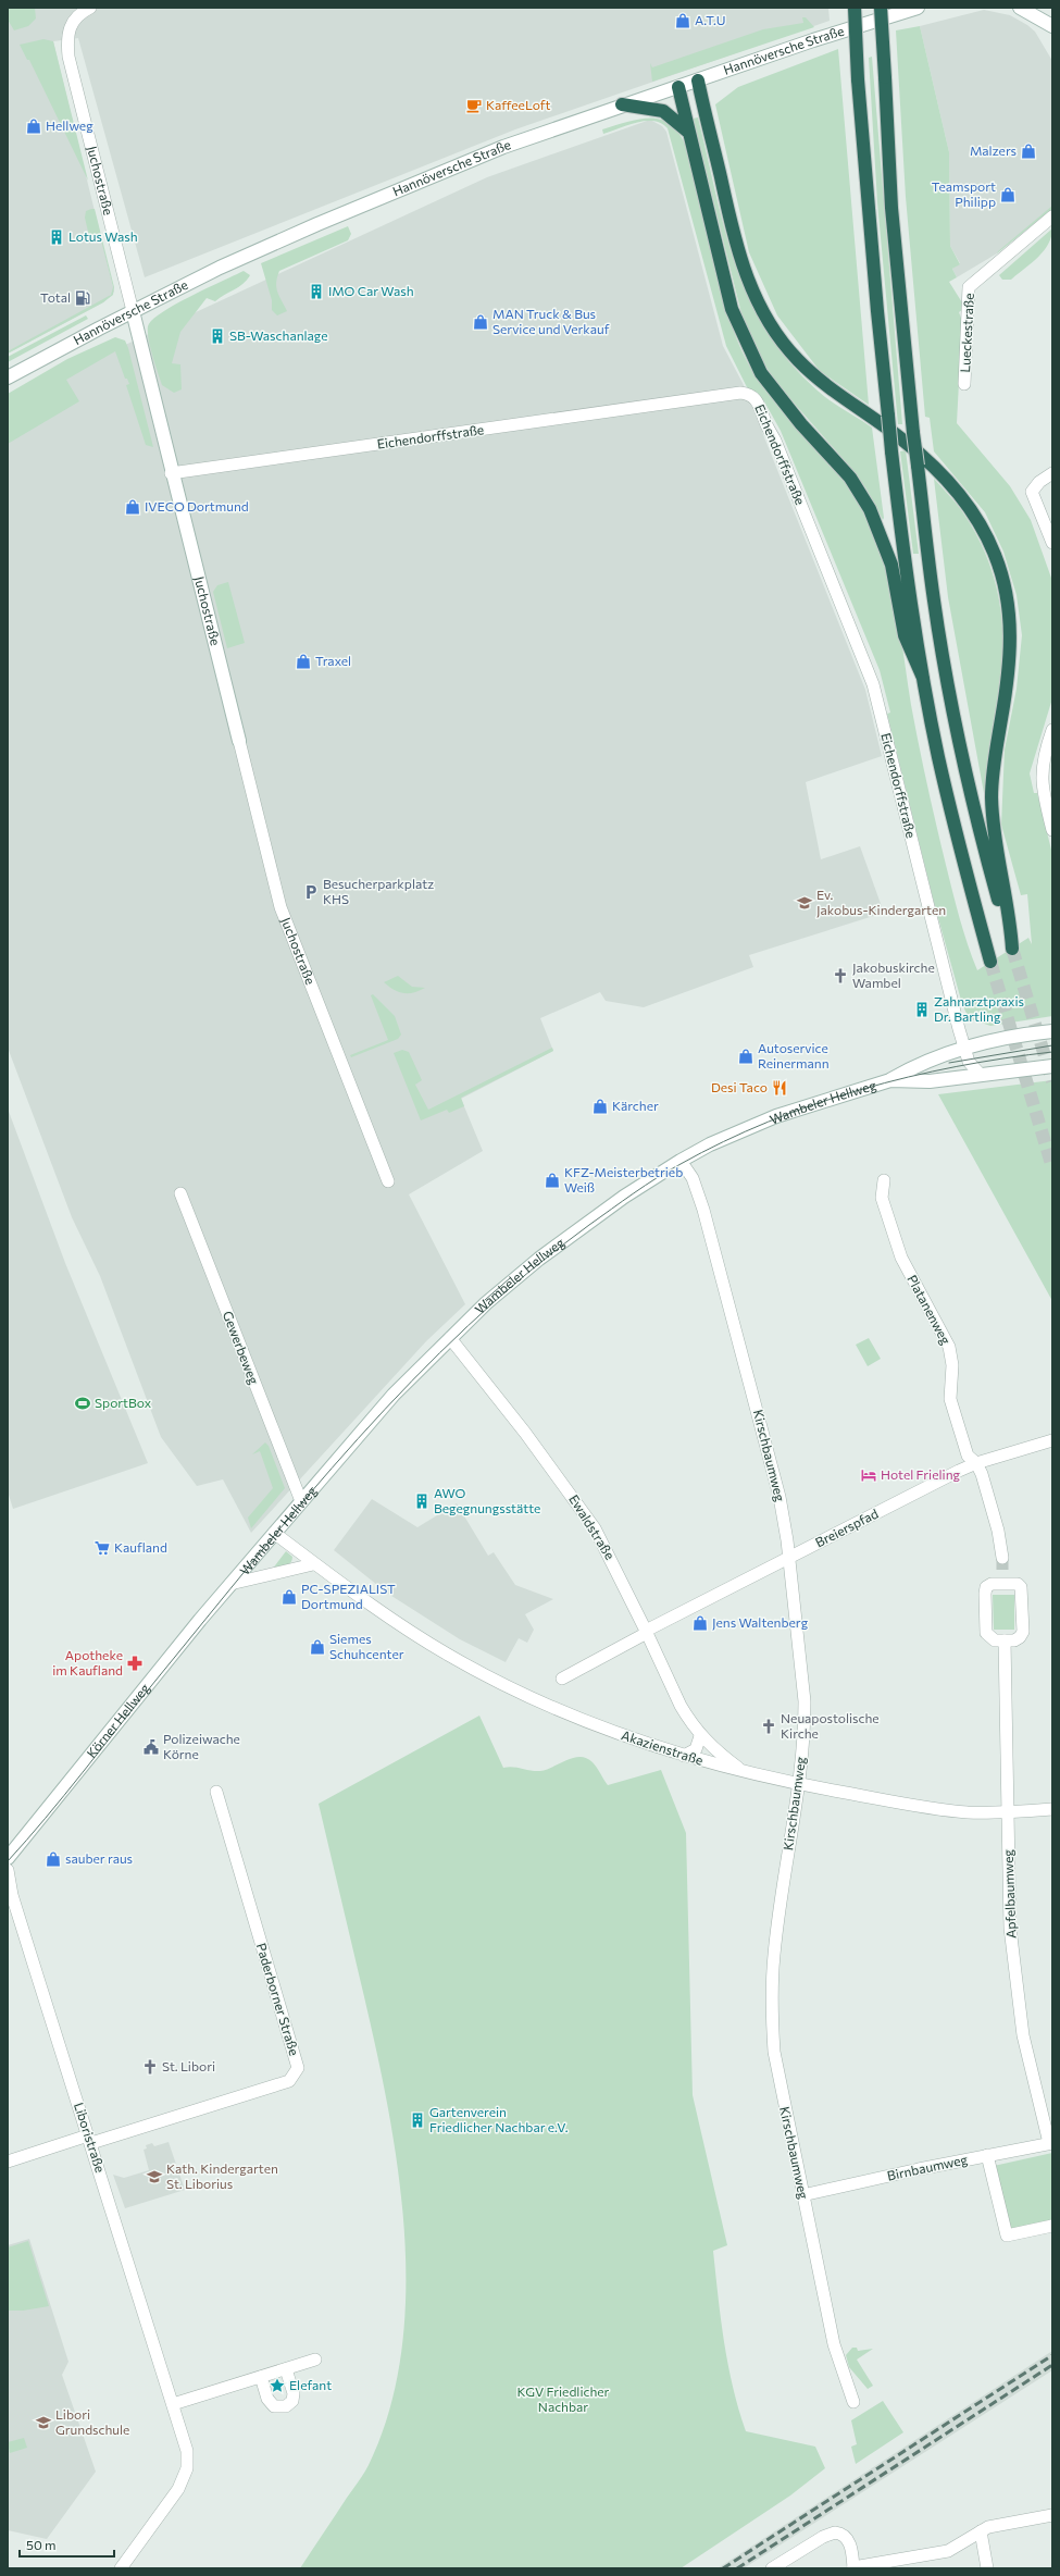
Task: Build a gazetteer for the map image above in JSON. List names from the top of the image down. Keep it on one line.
{"streets":{"main road":["Hannöversche Straße","Juchostraße","Wambeler Hellweg","Körner Hellweg"],"street":["Lueckestraße","Eichendorffstraße","Platanenweg","Gewerbeweg","Kirschbaumweg","Ewaldstraße","Breierspfad","Akazienstraße","Apfelbaumweg","Paderborner Straße","Liboristraße","Birnbaumweg"]},"crossings":[["Hannöversche Straße","Juchostraße"],["Juchostraße","Eichendorffstraße"],["Eichendorffstraße","Wambeler Hellweg"],["Wambeler Hellweg","Gewerbeweg"],["Wambeler Hellweg","Kirschbaumweg"],["Wambeler Hellweg","Ewaldstraße"],["Wambeler Hellweg","Körner Hellweg"],["Wambeler Hellweg","Akazienstraße"],["Platanenweg","Breierspfad"],["Kirschbaumweg","Breierspfad"],["Kirschbaumweg","Akazienstraße"],["Kirschbaumweg","Birnbaumweg"],["Ewaldstraße","Breierspfad"],["Ewaldstraße","Akazienstraße"],["Akazienstraße","Apfelbaumweg"],["Apfelbaumweg","Birnbaumweg"],["Paderborner Straße","Liboristraße"]],"parks":["KGV Friedlicher Nachbar"],"places":{"shop":["A.T.U","Hellweg","Malzers","Teamsport Philipp","MAN Truck & Bus Service und Verkauf","IVECO Dortmund","Traxel","Autoservice Reinermann","Kärcher","KFZ-Meisterbetrieb Weiß","PC-SPEZIALIST Dortmund","Jens Waltenberg","Siemes Schuhcenter","sauber raus"],"cafe":["KaffeeLoft"],"building":["Lotus Wash","IMO Car Wash","SB-Waschanlage","Zahnarztpraxis Dr. Bartling","AWO Begegnungsstätte","Gartenverein Friedlicher Nachbar e.V."],"fuel station":["Total"],"parking":["Besucherparkplatz KHS"],"school or university":["Ev. Jakobus-Kindergarten","Kath. Kindergarten St. Liborius","Libori Grundschule"],"church":["Jakobuskirche Wambel","Neuapostolische Kirche","St. Libori"],"restaurant":["Desi Taco"],"sports":["SportBox"],"hotel":["Hotel Frieling"],"supermarket":["Kaufland"],"pharmacy":["Apotheke im Kaufland"],"public building":["Polizeiwache Körne"],"place":["Elefant"]},"scale_bar":"50 m"}
